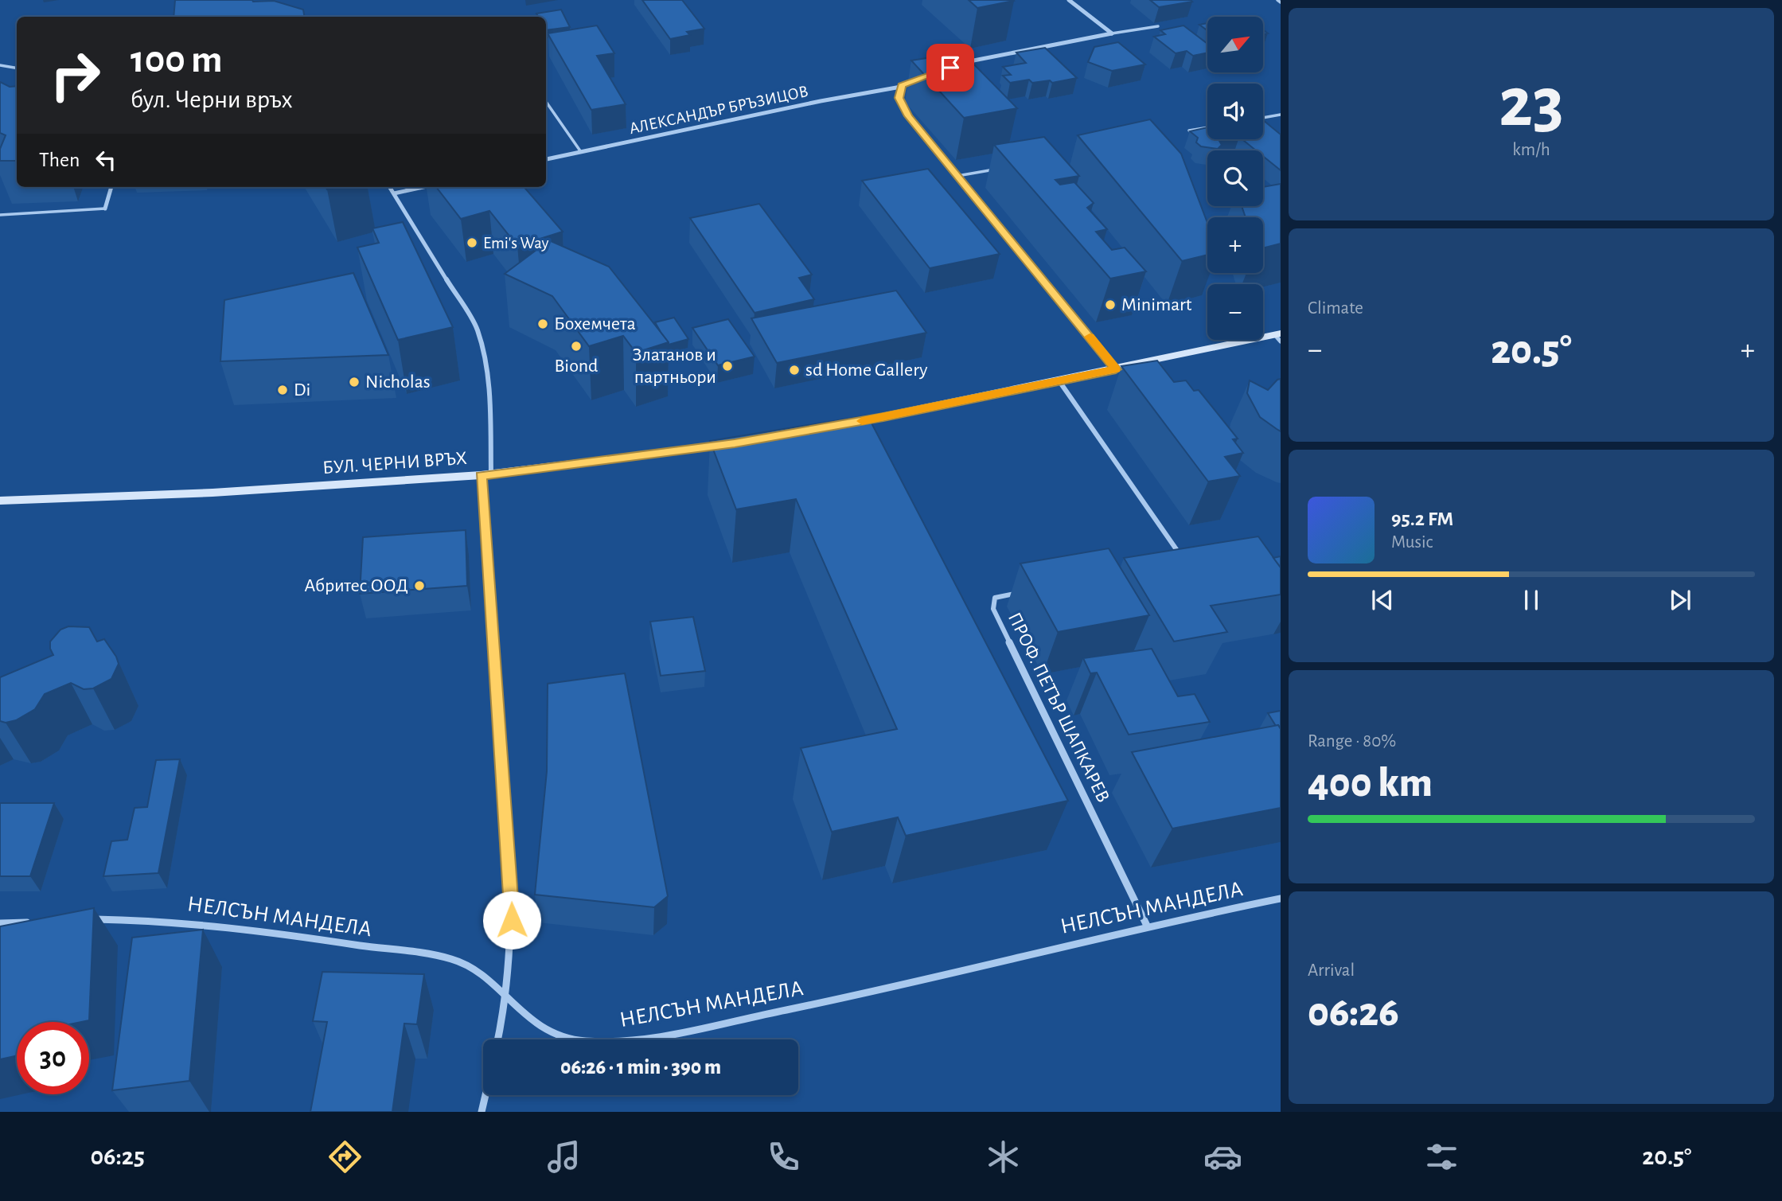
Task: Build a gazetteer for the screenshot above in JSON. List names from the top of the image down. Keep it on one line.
{"streets":{"main road":["БУЛ. ЧЕРНИ ВРЪХ"],"street":["АЛЕКСАНДЪР БРЪЗИЦОВ","ПРОФ. ПЕТЪР ШАПКАРЕВ","НЕЛСЪН МАНДЕЛА"]},"crossings":[["ПРОФ. ПЕТЪР ШАПКАРЕВ","НЕЛСЪН МАНДЕЛА"]],"places":["Emi's Way","Minimart","Бохемчета","Biond","Златанов и партньори","sd Home Gallery","Nicholas","Di","Абритес ООД"],"north":"top right","page":{"tile":[["23","km/h"],"Climate",["Range · 80%","400 km"],["Arrival","06:26"]],"map_buttons":["+","−"],"turn":["100 m","бул. Черни връх"],"then":"Then","heat":["−","20.5°","+"],"song":["95.2 FM","Music"],"limit":"30","trip":"06:26 · 1 min · 390 m","tabs":["06:25","20.5°"]}}
